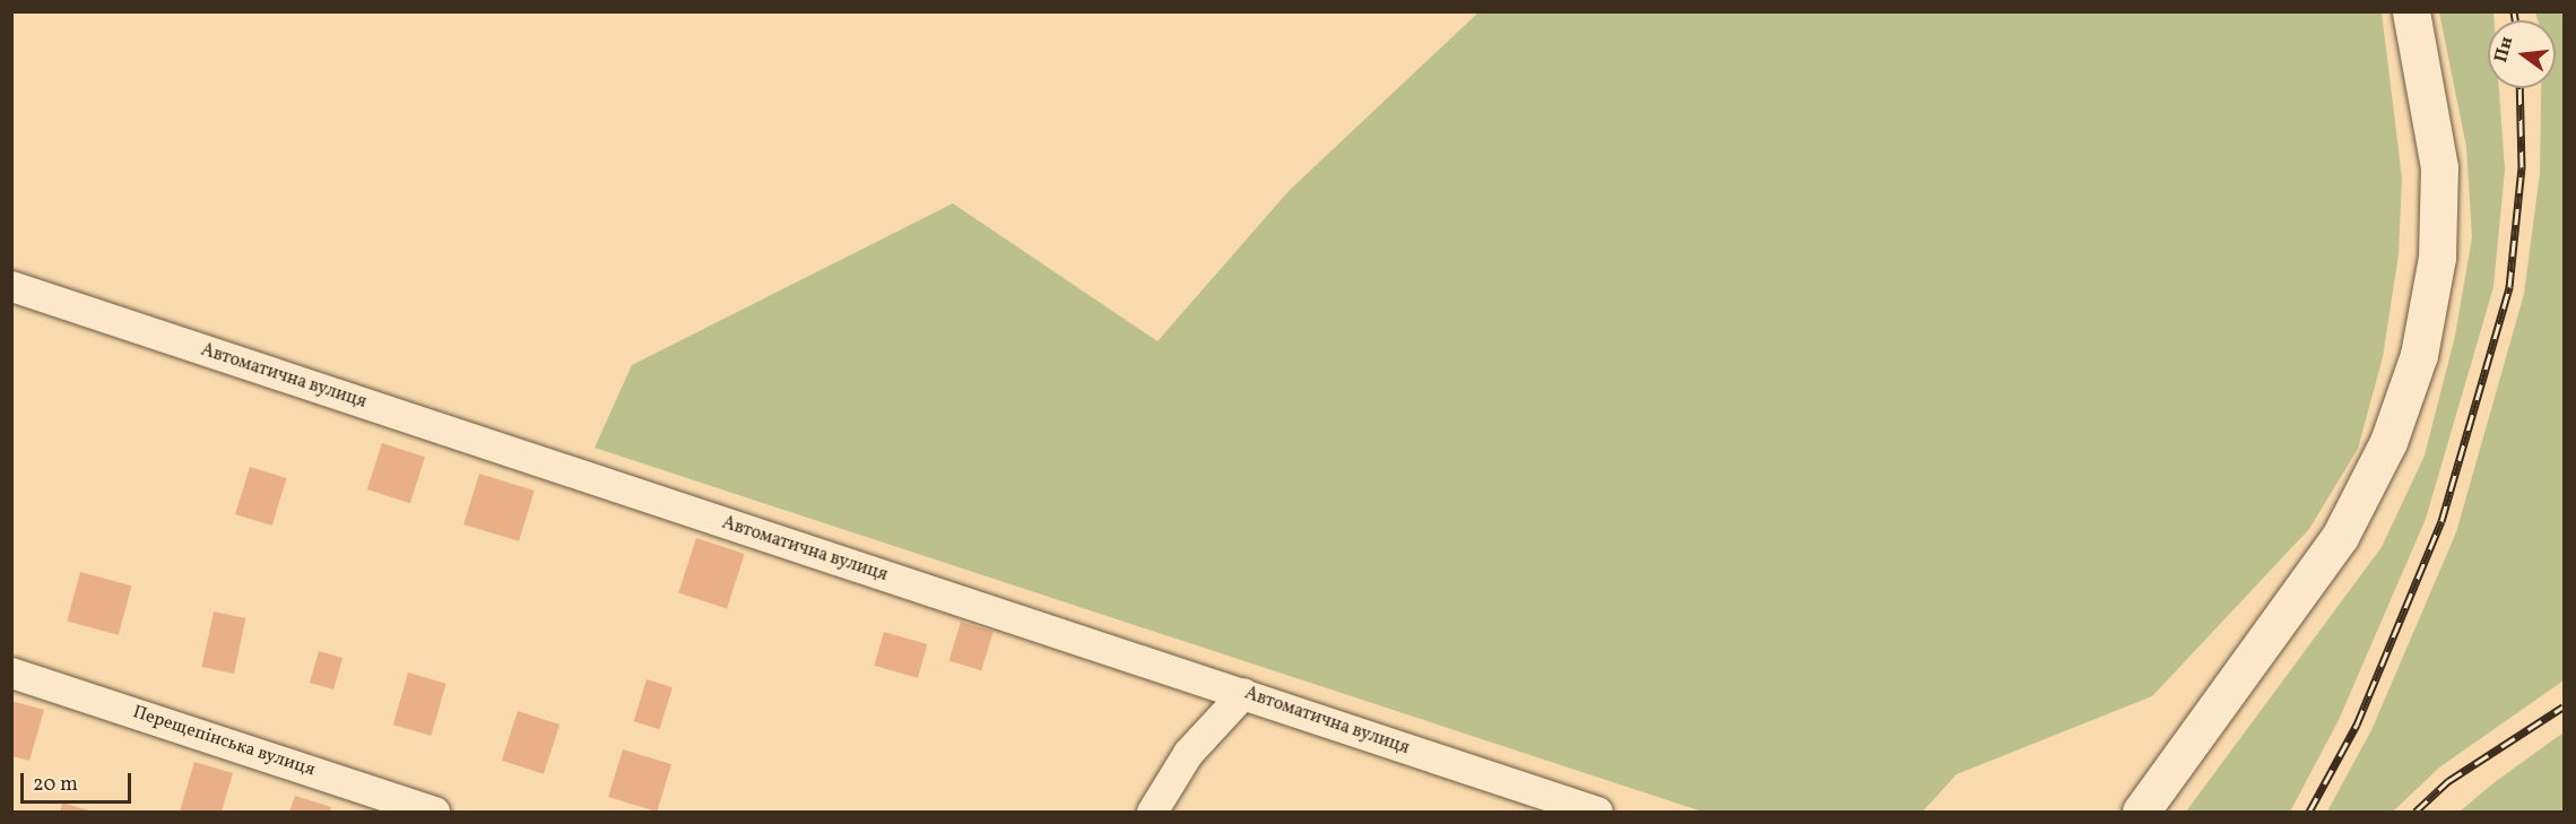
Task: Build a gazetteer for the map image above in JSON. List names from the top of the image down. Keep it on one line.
{"streets":{"street":["Автоматична вулиця","Перещепінська вулиця"]},"scale_bar":"20 m","north":"left"}
